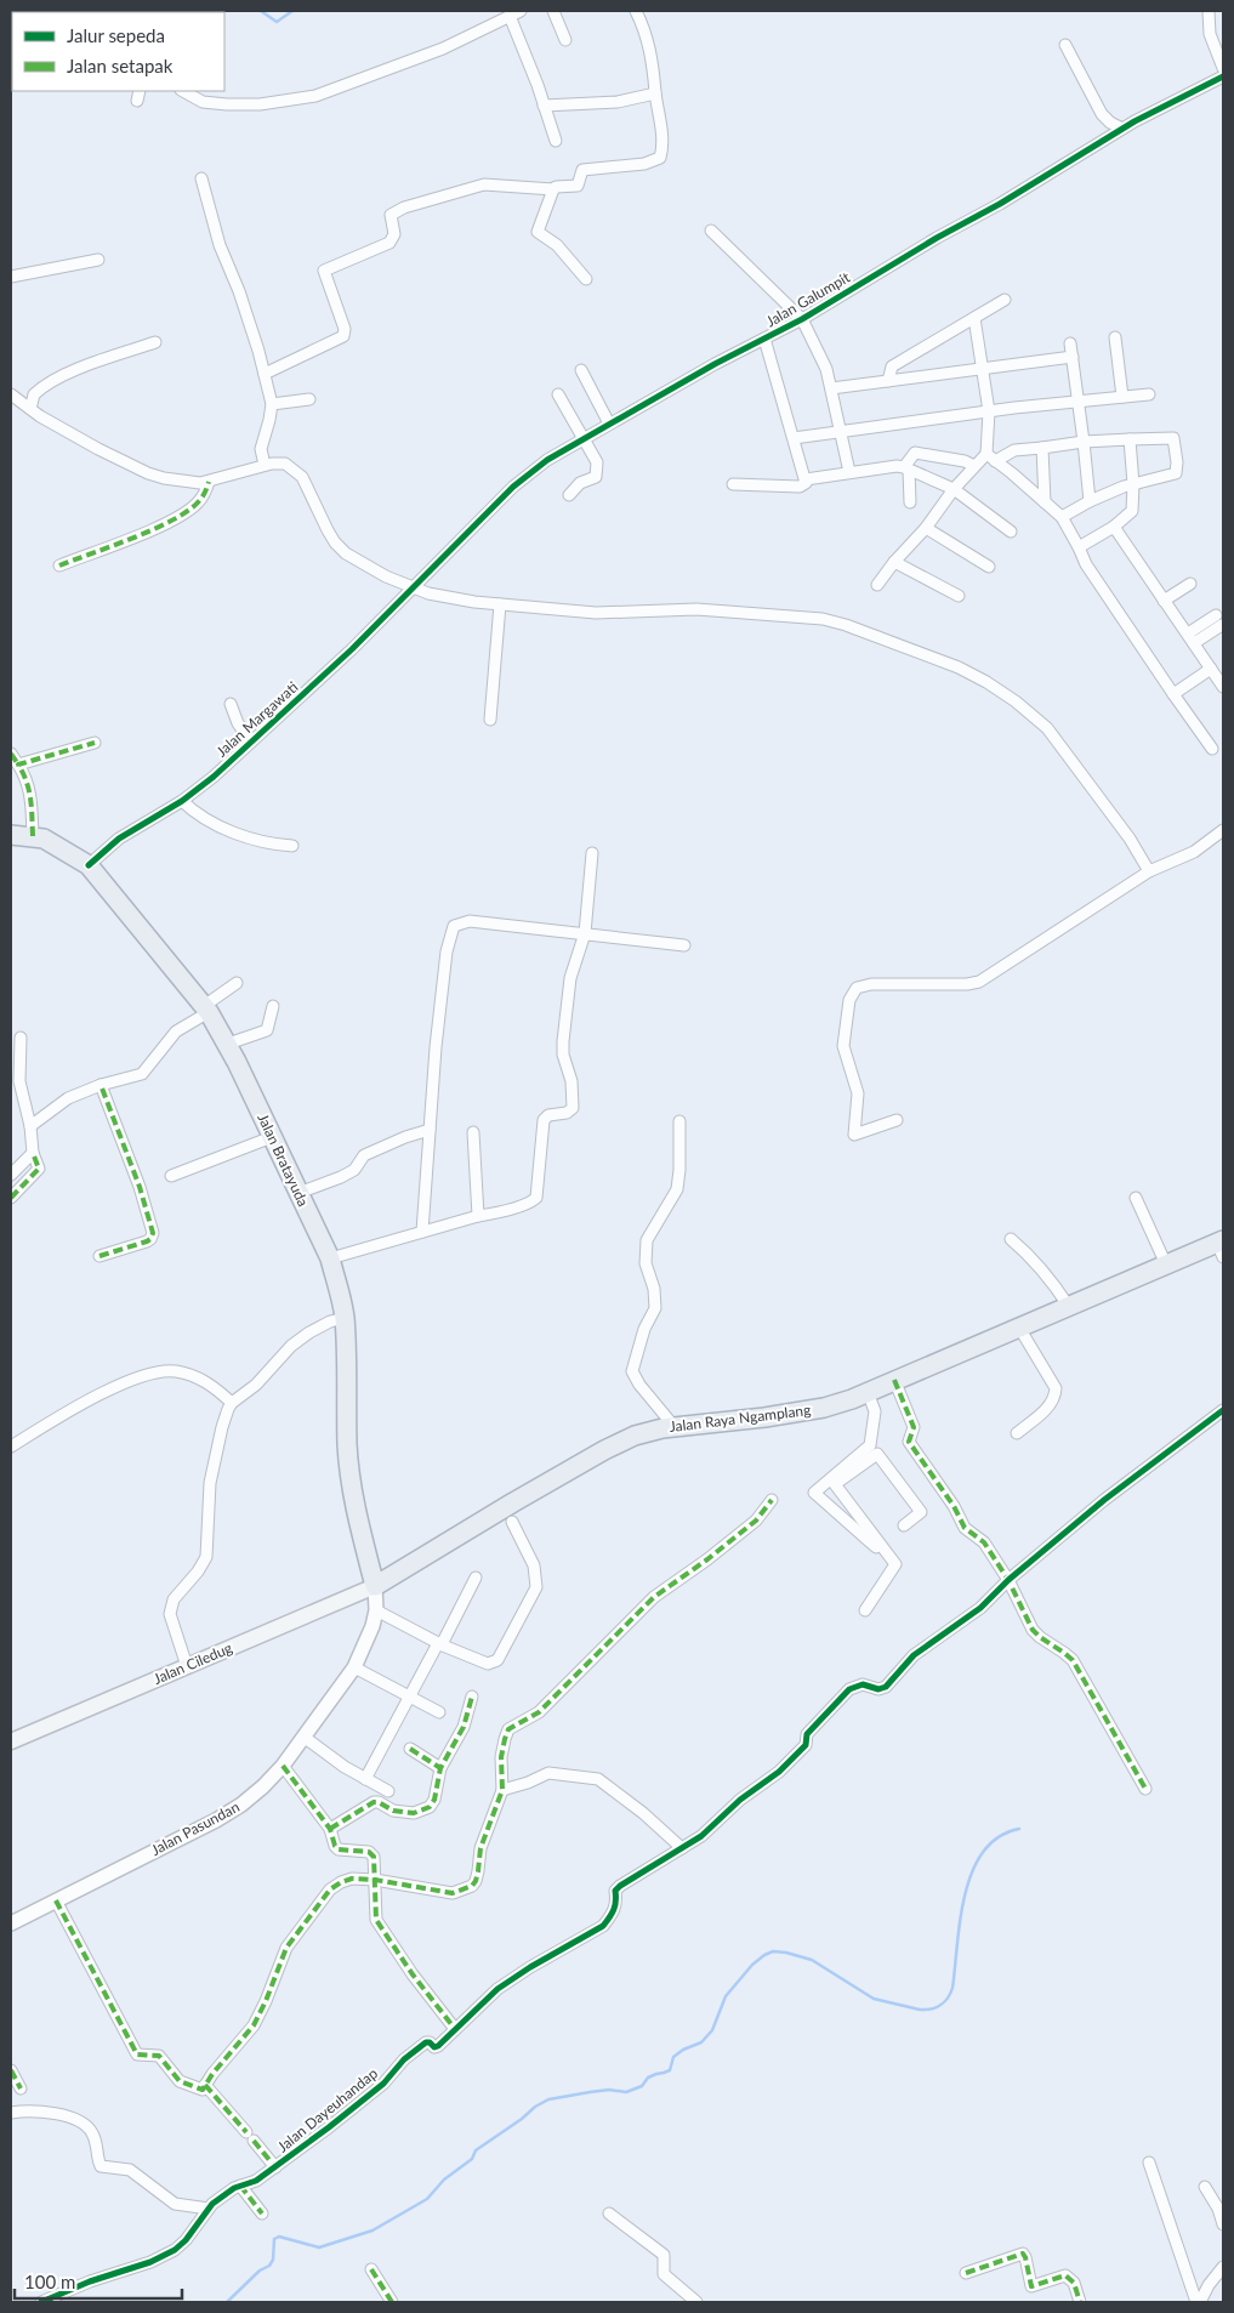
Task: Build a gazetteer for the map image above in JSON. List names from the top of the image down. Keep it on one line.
{"streets":{"main road":["Jalan Bratayuda","Jalan Raya Ngamplang","Jalan Ciledug"],"street":["Jalan Galumpit","Jalan Margawati","Jalan Pasundan","Jalan Dayeuhandap"]},"crossings":[["Jalan Galumpit","Jalan Margawati"],["Jalan Margawati","Jalan Bratayuda"],["Jalan Bratayuda","Jalan Raya Ngamplang"],["Jalan Bratayuda","Jalan Ciledug"],["Jalan Bratayuda","Jalan Pasundan"],["Jalan Raya Ngamplang","Jalan Ciledug"],["Jalan Raya Ngamplang","Jalan Pasundan"],["Jalan Ciledug","Jalan Pasundan"]],"legend":["Jalur sepeda","Jalan setapak"],"scale_bar":"100 m"}
